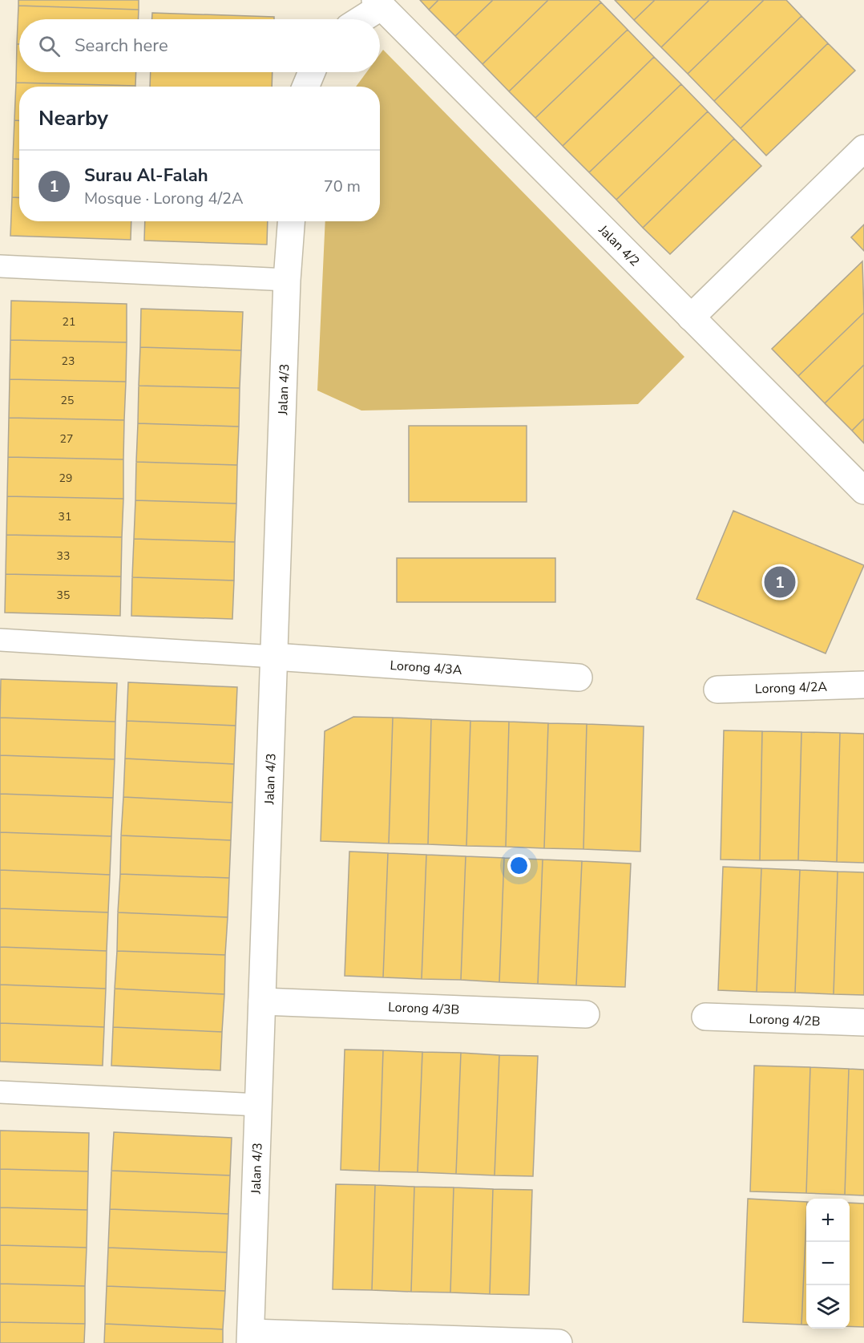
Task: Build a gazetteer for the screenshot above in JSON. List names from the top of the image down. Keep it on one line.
{"streets":{"street":["Jalan 4/2","Jalan 4/3","Lorong 4/3A","Lorong 4/2A","Lorong 4/3B","Lorong 4/2B"]},"crossings":[["Jalan 4/3","Lorong 4/3A"],["Jalan 4/3","Lorong 4/3B"]],"house_numbers":["21","23","25","27","29","31","33","35"],"page":{"search":"Search here","heading":"Nearby","list":[{"mark":"1","name":"Surau Al-Falah","note":"Mosque · Lorong 4/2A","value":"70 m"}],"pins":"1","map_buttons":["+","−"]}}
